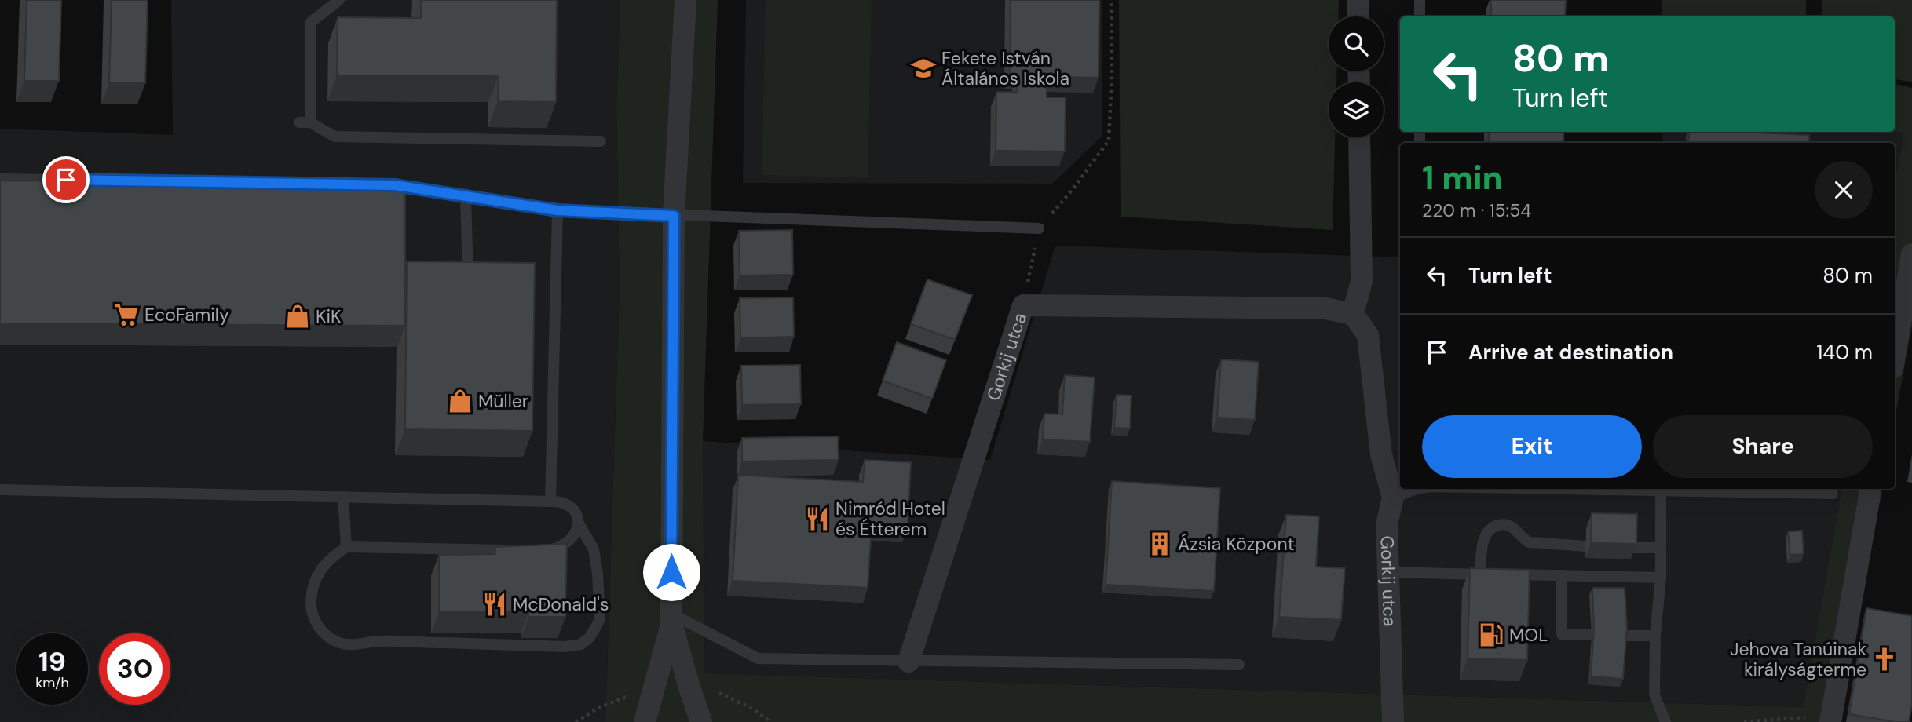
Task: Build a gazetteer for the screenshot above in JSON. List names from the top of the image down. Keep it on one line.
{"streets":{"street":["Gorkij utca"]},"places":{"school or university":["Fekete István Általános Iskola"],"supermarket":["EcoFamily"],"shop":["KiK","Müller"],"restaurant":["Nimród Hotel és Étterem","McDonald's"],"building":["Ázsia Központ"],"fuel station":["MOL"],"church":["Jehova Tanúinak királyságterme"]},"page":{"turn":["80 m","Turn left"],"heading":["1 min","220 m · 15:54"],"list":[{"name":"Turn left","value":"80 m"},{"name":"Arrive at destination","value":"140 m"}],"buttons":["Exit","Share"],"speed":"19 km/h","limit":"30"}}
